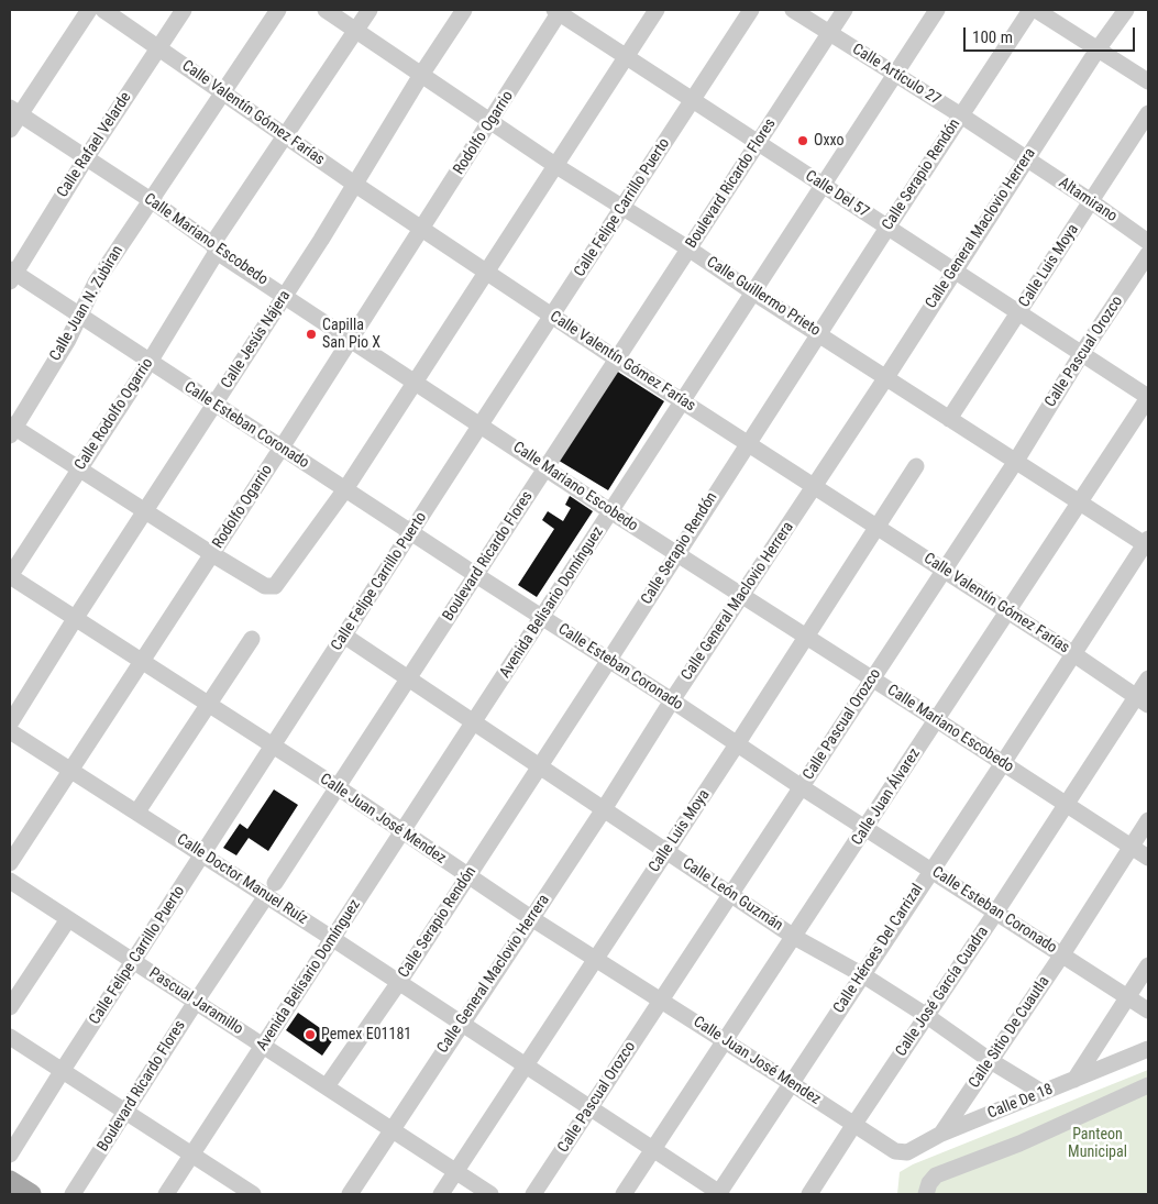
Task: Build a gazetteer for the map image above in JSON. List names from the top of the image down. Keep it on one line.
{"streets":{"street":["Calle Artículo 27","Calle Valentín Gómez Farías","Rodolfo Ogarrio","Calle Rafael Velarde","Calle Serapio Rendón","Boulevard Ricardo Flores","Calle Del 57","Altamirano","Calle Felipe Carrillo Puerto","Calle General Maclovio Herrera","Calle Mariano Escobedo","Calle Luis Moya","Calle Guillermo Prieto","Calle Juan N. Zubiran","Calle Jesús Nájera","Calle Pascual Orozco","Calle Rodolfo Ogarrio","Calle Esteban Coronado","Avenida Belisario Domínguez","Calle Juan Álvarez","Calle Juan José Mendez","Calle Doctor Manuel Ruíz","Calle León Guzmán","Calle Héroes Del Carrizal","Calle José García Cuadra","Pascual Jaramillo","Calle Sitio De Cuautla","Calle De 18"]},"crossings":[["Calle Artículo 27","Calle Serapio Rendón"],["Calle Artículo 27","Boulevard Ricardo Flores"],["Calle Artículo 27","Altamirano"],["Calle Artículo 27","Calle General Maclovio Herrera"],["Calle Artículo 27","Avenida Belisario Domínguez"],["Calle Valentín Gómez Farías","Rodolfo Ogarrio"],["Calle Valentín Gómez Farías","Calle Rafael Velarde"],["Calle Valentín Gómez Farías","Calle Serapio Rendón"],["Calle Valentín Gómez Farías","Boulevard Ricardo Flores"],["Calle Valentín Gómez Farías","Calle Felipe Carrillo Puerto"],["Calle Valentín Gómez Farías","Calle General Maclovio Herrera"],["Calle Valentín Gómez Farías","Calle Luis Moya"],["Calle Valentín Gómez Farías","Calle Juan N. Zubiran"],["Calle Valentín Gómez Farías","Calle Jesús Nájera"],["Calle Valentín Gómez Farías","Calle Pascual Orozco"],["Calle Valentín Gómez Farías","Calle Rodolfo Ogarrio"],["Calle Valentín Gómez Farías","Avenida Belisario Domínguez"],["Calle Valentín Gómez Farías","Calle Juan Álvarez"],["Calle Valentín Gómez Farías","Calle Héroes Del Carrizal"],["Calle Valentín Gómez Farías","Calle José García Cuadra"],["Rodolfo Ogarrio","Calle Del 57"],["Rodolfo Ogarrio","Calle Mariano Escobedo"],["Rodolfo Ogarrio","Calle Guillermo Prieto"],["Rodolfo Ogarrio","Calle Esteban Coronado"],["Rodolfo Ogarrio","Calle Juan José Mendez"],["Rodolfo Ogarrio","Calle Doctor Manuel Ruíz"],["Calle Rafael Velarde","Calle Mariano Escobedo"],["Calle Rafael Velarde","Calle Esteban Coronado"],["Calle Serapio Rendón","Calle Del 57"],["Calle Serapio Rendón","Calle Mariano Escobedo"],["Calle Serapio Rendón","Calle Guillermo Prieto"],["Calle Serapio Rendón","Calle Esteban Coronado"],["Calle Serapio Rendón","Calle Juan José Mendez"],["Calle Serapio Rendón","Calle Doctor Manuel Ruíz"],["Calle Serapio Rendón","Calle León Guzmán"],["Calle Serapio Rendón","Pascual Jaramillo"],["Boulevard Ricardo Flores","Calle Del 57"],["Boulevard Ricardo Flores","Calle Mariano Escobedo"],["Boulevard Ricardo Flores","Calle Guillermo Prieto"],["Boulevard Ricardo Flores","Calle Esteban Coronado"],["Boulevard Ricardo Flores","Calle Juan José Mendez"],["Boulevard Ricardo Flores","Calle Doctor Manuel Ruíz"],["Boulevard Ricardo Flores","Calle León Guzmán"],["Boulevard Ricardo Flores","Pascual Jaramillo"],["Calle Del 57","Calle Felipe Carrillo Puerto"],["Calle Del 57","Calle General Maclovio Herrera"],["Calle Del 57","Calle Luis Moya"],["Calle Del 57","Calle Pascual Orozco"],["Calle Del 57","Avenida Belisario Domínguez"],["Calle Del 57","Calle Juan Álvarez"],["Altamirano","Calle General Maclovio Herrera"],["Altamirano","Calle Luis Moya"],["Calle Felipe Carrillo Puerto","Calle Mariano Escobedo"],["Calle Felipe Carrillo Puerto","Calle Guillermo Prieto"],["Calle Felipe Carrillo Puerto","Calle Esteban Coronado"],["Calle Felipe Carrillo Puerto","Calle Juan José Mendez"],["Calle Felipe Carrillo Puerto","Calle Doctor Manuel Ruíz"],["Calle Felipe Carrillo Puerto","Calle León Guzmán"],["Calle Felipe Carrillo Puerto","Pascual Jaramillo"],["Calle General Maclovio Herrera","Calle Mariano Escobedo"],["Calle General Maclovio Herrera","Calle Guillermo Prieto"],["Calle General Maclovio Herrera","Calle Esteban Coronado"],["Calle General Maclovio Herrera","Calle Juan José Mendez"],["Calle General Maclovio Herrera","Calle Doctor Manuel Ruíz"],["Calle General Maclovio Herrera","Calle León Guzmán"],["Calle General Maclovio Herrera","Pascual Jaramillo"],["Calle Mariano Escobedo","Calle Luis Moya"],["Calle Mariano Escobedo","Calle Juan N. Zubiran"],["Calle Mariano Escobedo","Calle Jesús Nájera"],["Calle Mariano Escobedo","Calle Pascual Orozco"],["Calle Mariano Escobedo","Calle Rodolfo Ogarrio"],["Calle Mariano Escobedo","Avenida Belisario Domínguez"],["Calle Mariano Escobedo","Calle Juan Álvarez"],["Calle Mariano Escobedo","Calle Héroes Del Carrizal"],["Calle Mariano Escobedo","Calle José García Cuadra"],["Calle Mariano Escobedo","Calle Sitio De Cuautla"],["Calle Luis Moya","Calle Guillermo Prieto"],["Calle Luis Moya","Calle Esteban Coronado"],["Calle Luis Moya","Calle Juan José Mendez"],["Calle Luis Moya","Calle Doctor Manuel Ruíz"],["Calle Luis Moya","Calle León Guzmán"],["Calle Luis Moya","Pascual Jaramillo"],["Calle Guillermo Prieto","Calle Jesús Nájera"],["Calle Guillermo Prieto","Calle Pascual Orozco"],["Calle Guillermo Prieto","Calle Rodolfo Ogarrio"],["Calle Guillermo Prieto","Avenida Belisario Domínguez"],["Calle Guillermo Prieto","Calle Juan Álvarez"],["Calle Guillermo Prieto","Calle Héroes Del Carrizal"],["Calle Juan N. Zubiran","Calle Esteban Coronado"],["Calle Jesús Nájera","Calle Esteban Coronado"],["Calle Jesús Nájera","Calle Juan José Mendez"],["Calle Pascual Orozco","Calle Esteban Coronado"],["Calle Pascual Orozco","Calle Juan José Mendez"],["Calle Pascual Orozco","Calle Doctor Manuel Ruíz"],["Calle Pascual Orozco","Calle León Guzmán"],["Calle Rodolfo Ogarrio","Calle Esteban Coronado"],["Calle Rodolfo Ogarrio","Calle Juan José Mendez"],["Calle Esteban Coronado","Avenida Belisario Domínguez"],["Calle Esteban Coronado","Calle Juan Álvarez"],["Calle Esteban Coronado","Calle Héroes Del Carrizal"],["Calle Esteban Coronado","Calle José García Cuadra"],["Calle Esteban Coronado","Calle Sitio De Cuautla"],["Avenida Belisario Domínguez","Calle Juan José Mendez"],["Avenida Belisario Domínguez","Calle Doctor Manuel Ruíz"],["Avenida Belisario Domínguez","Calle León Guzmán"],["Avenida Belisario Domínguez","Pascual Jaramillo"],["Calle Juan Álvarez","Calle Juan José Mendez"],["Calle Juan Álvarez","Calle Doctor Manuel Ruíz"],["Calle Juan Álvarez","Calle León Guzmán"],["Calle Juan José Mendez","Calle Héroes Del Carrizal"],["Calle Juan José Mendez","Calle José García Cuadra"],["Calle Juan José Mendez","Calle De 18"],["Calle Doctor Manuel Ruíz","Calle Héroes Del Carrizal"],["Calle León Guzmán","Calle Héroes Del Carrizal"],["Calle León Guzmán","Calle José García Cuadra"],["Calle León Guzmán","Calle Sitio De Cuautla"],["Calle León Guzmán","Calle De 18"],["Calle Sitio De Cuautla","Calle De 18"]],"parks":["Panteon Municipal"],"places":["Oxxo","Capilla San Pio X","Pemex E01181"],"scale_bar":"100 m"}
